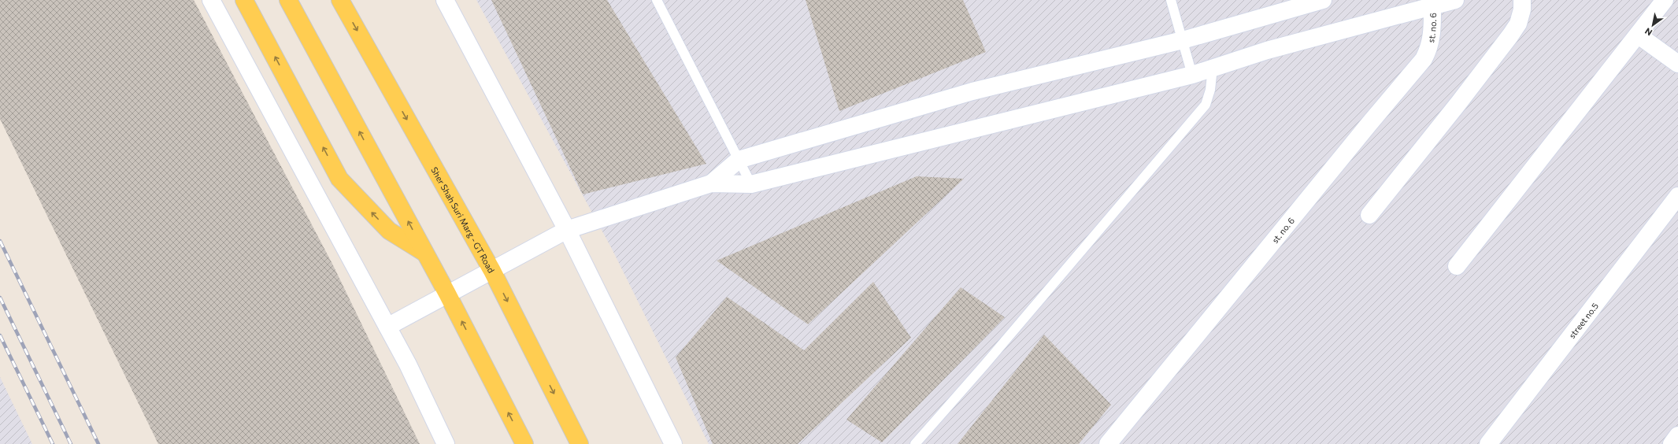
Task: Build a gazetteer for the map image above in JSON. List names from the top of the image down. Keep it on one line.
{"streets":{"main road":["Sher Shah Suri Marg - GT Road"],"street":["st. no. 6","street no.5"]},"north":"bottom left"}
